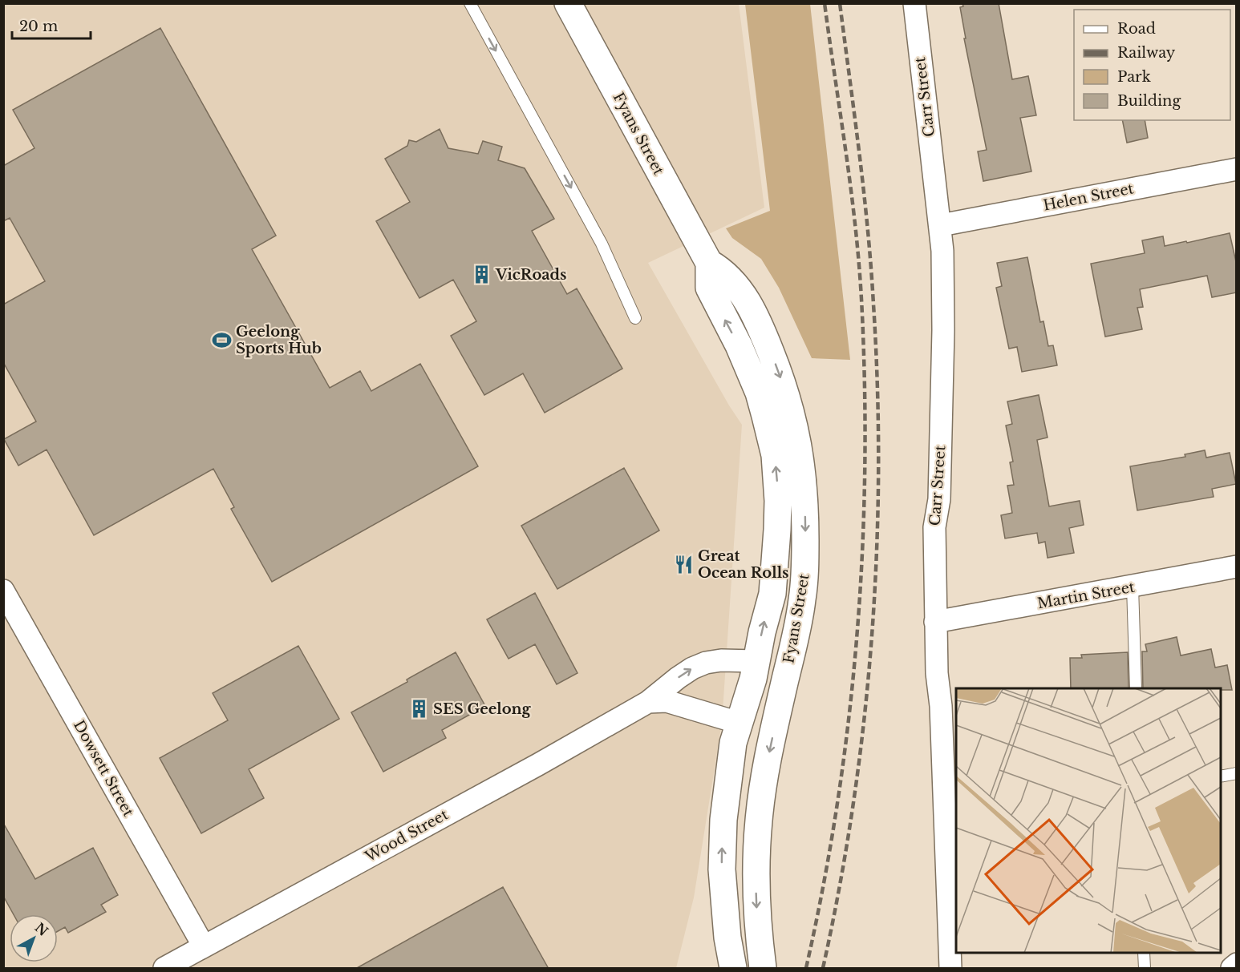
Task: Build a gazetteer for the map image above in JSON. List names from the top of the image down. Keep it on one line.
{"streets":{"main road":["Fyans Street"],"street":["Carr Street","Helen Street","Martin Street","Dowsett Street","Wood Street"]},"crossings":[["Carr Street","Helen Street"],["Carr Street","Martin Street"],["Fyans Street","Wood Street"],["Dowsett Street","Wood Street"]],"places":{"building":["VicRoads","SES Geelong"],"sports":["Geelong Sports Hub"],"restaurant":["Great Ocean Rolls"]},"legend":["Road","Railway","Park","Building"],"scale_bar":"20 m","north":"top right"}
